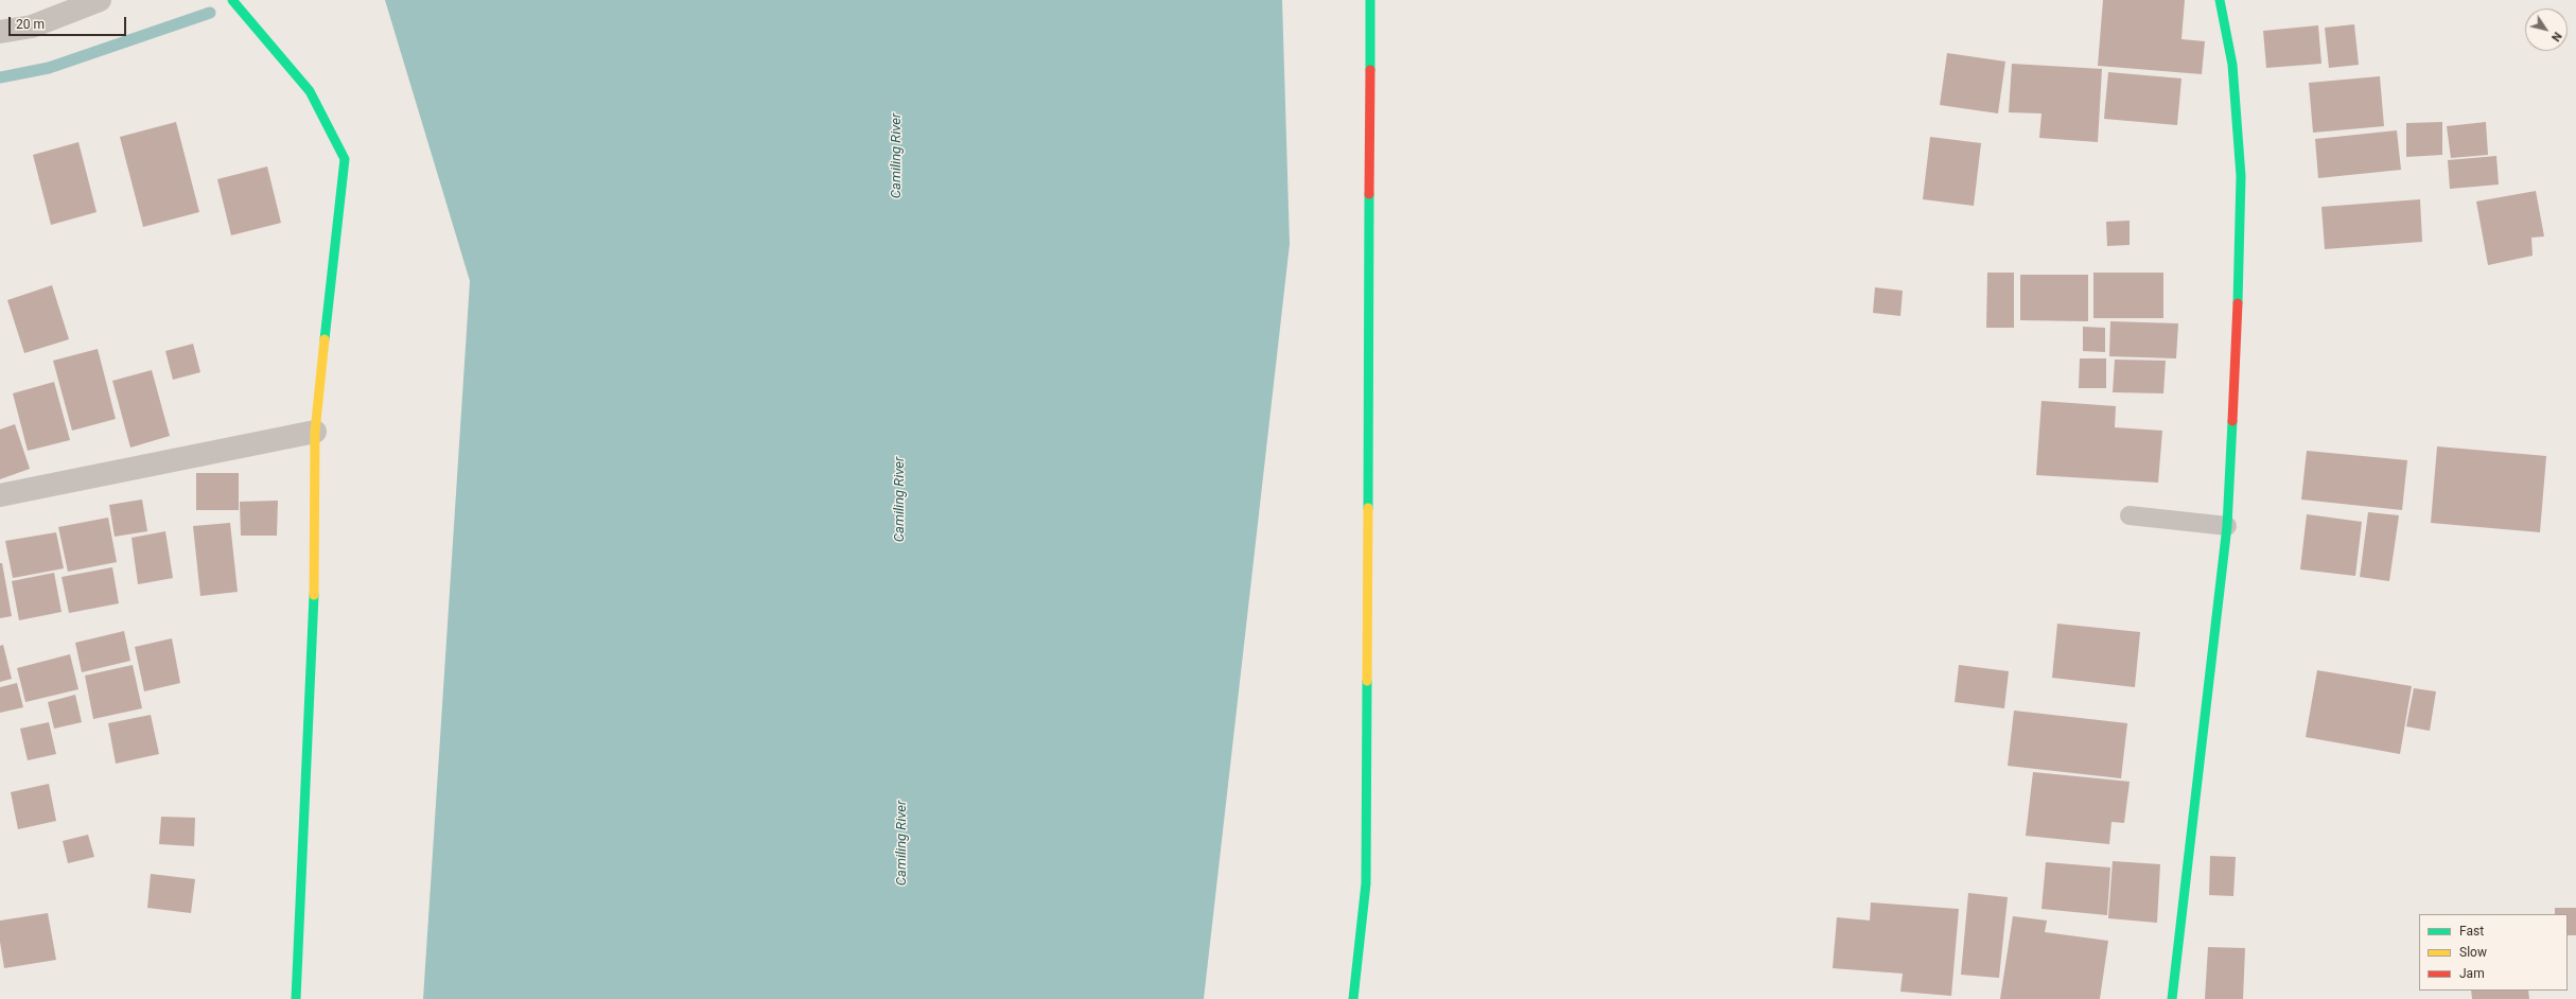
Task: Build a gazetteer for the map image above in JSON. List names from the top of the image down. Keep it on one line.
{"water":["Camiling River"],"legend":["Fast","Slow","Jam"],"scale_bar":"20 m","north":"bottom right"}
